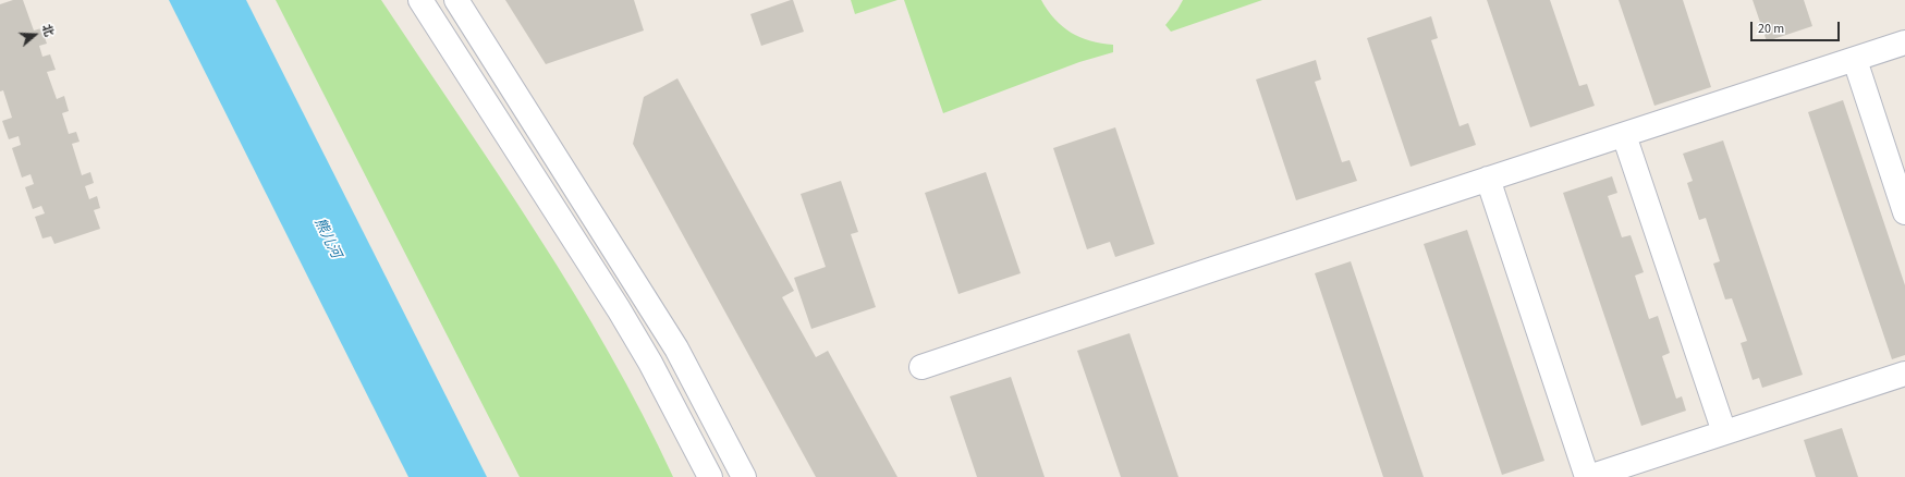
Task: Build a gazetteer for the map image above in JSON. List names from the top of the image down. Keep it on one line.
{"water":["熊儿河"],"scale_bar":"20 m","north":"right"}
